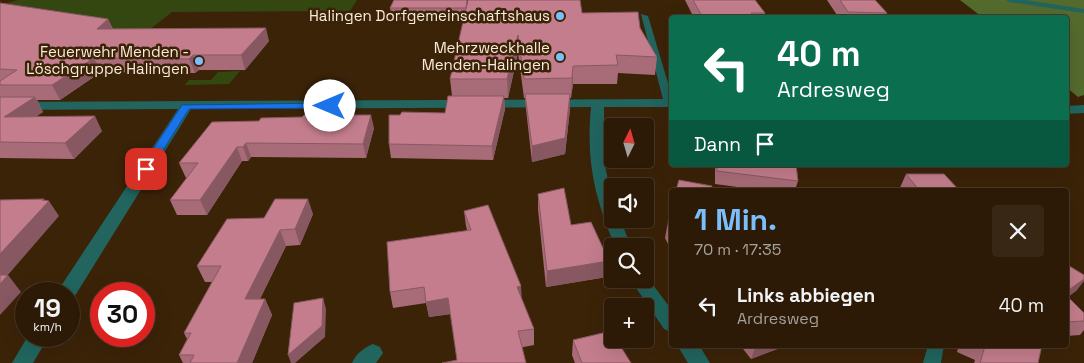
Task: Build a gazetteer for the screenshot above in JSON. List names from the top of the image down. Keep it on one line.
{"places":["Halingen Dorfgemeinschaftshaus","Mehrzweckhalle Menden-Halingen","Feuerwehr Menden - Löschgruppe Halingen"],"north":"top","page":{"turn":["40 m","Ardresweg"],"map_buttons":"+","then":"Dann","heading":["1 Min.","70 m · 17:35"],"list":[{"name":"Links abbiegen","note":"Ardresweg","value":"40 m"}],"speed":"19 km/h","limit":"30"}}
